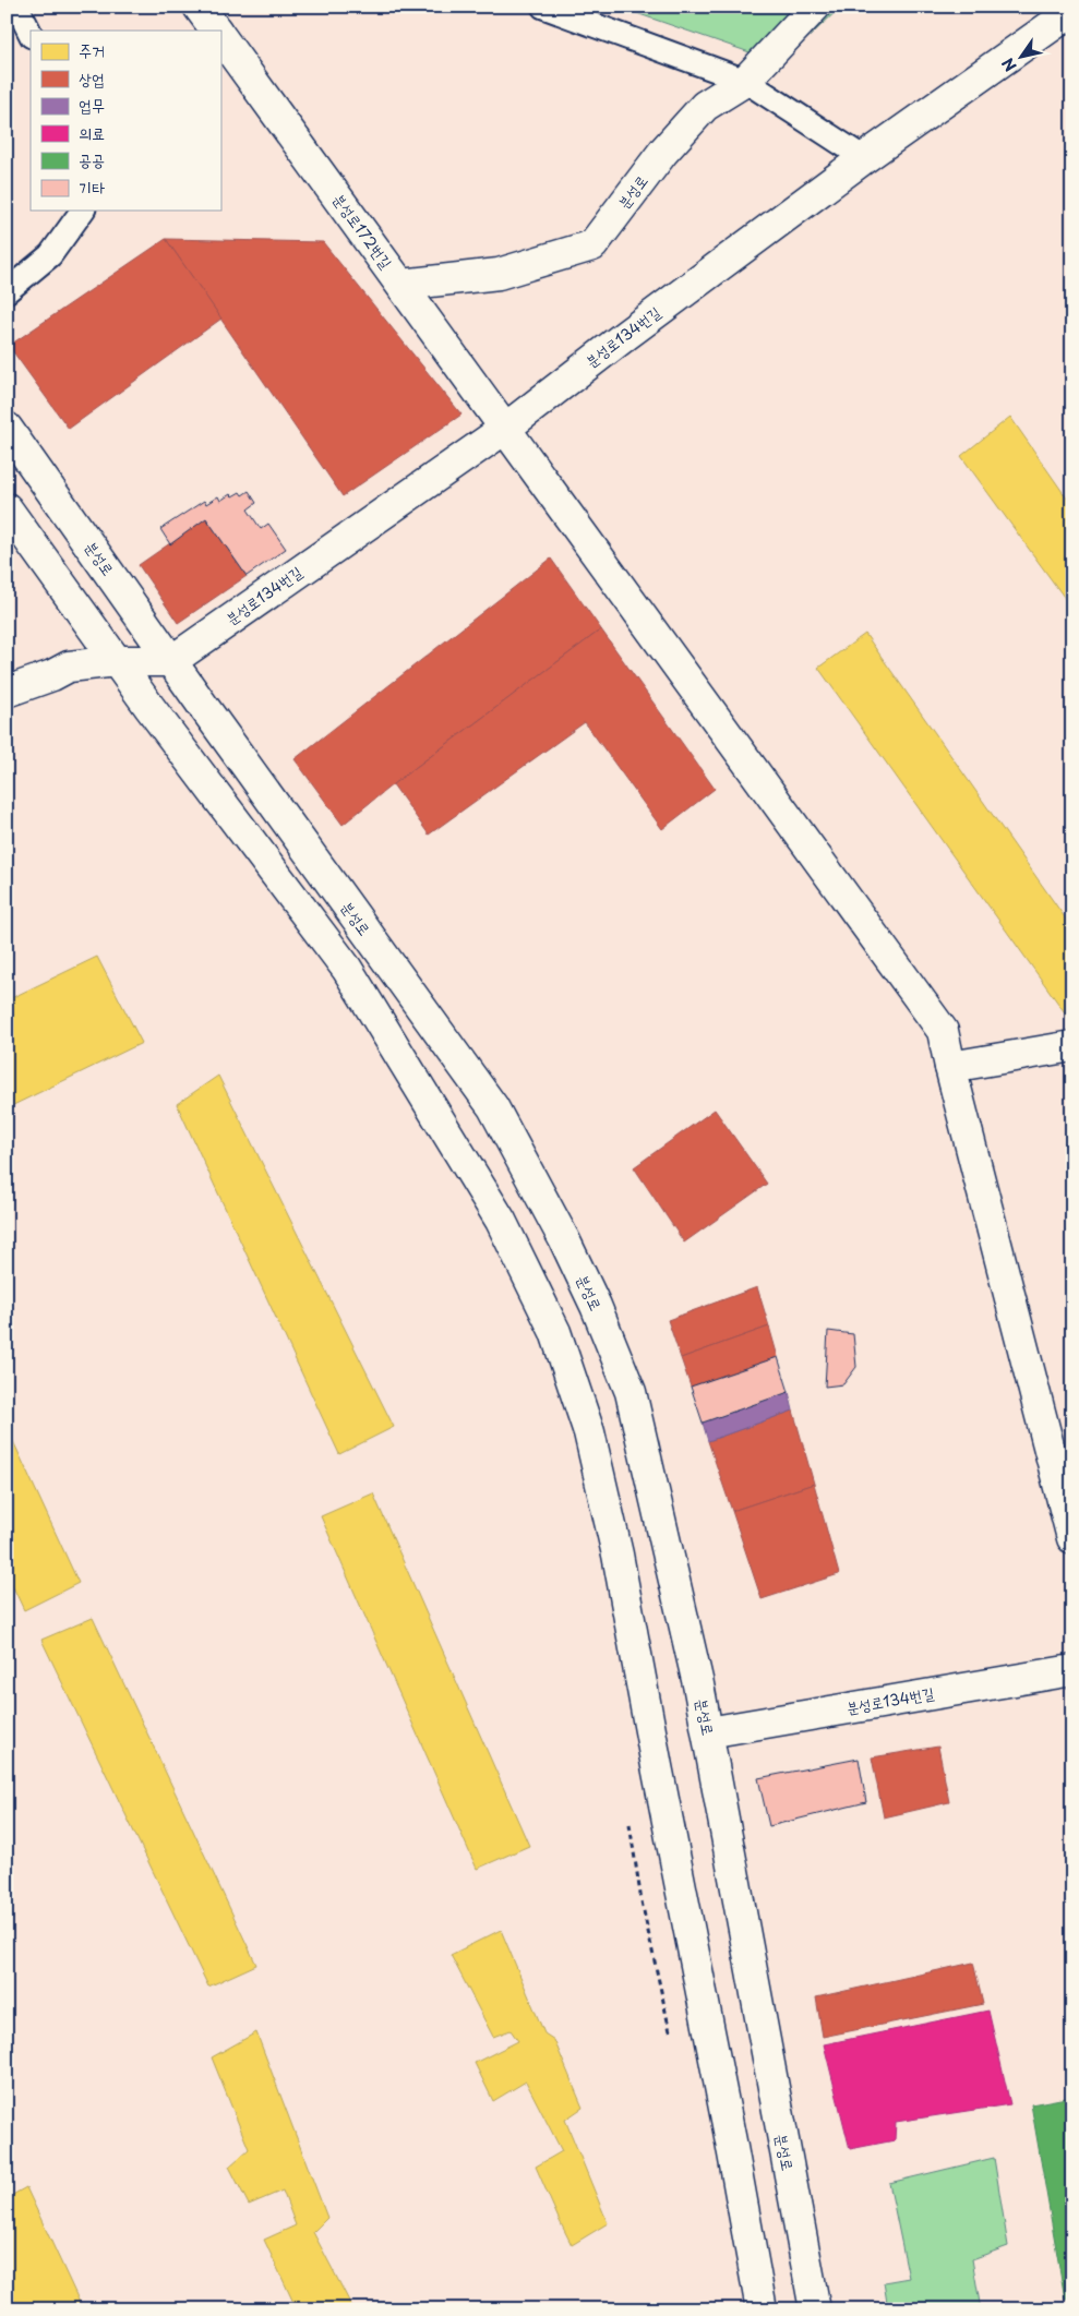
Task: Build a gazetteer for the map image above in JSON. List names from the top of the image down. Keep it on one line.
{"streets":{"street":["분성로","분성로172번길","분성로134번길"]},"crossings":[["분성로","분성로172번길"],["분성로","분성로134번길"],["분성로172번길","분성로134번길"]],"legend":["주거","상업","업무","의료","공공","기타"],"north":"bottom left"}
